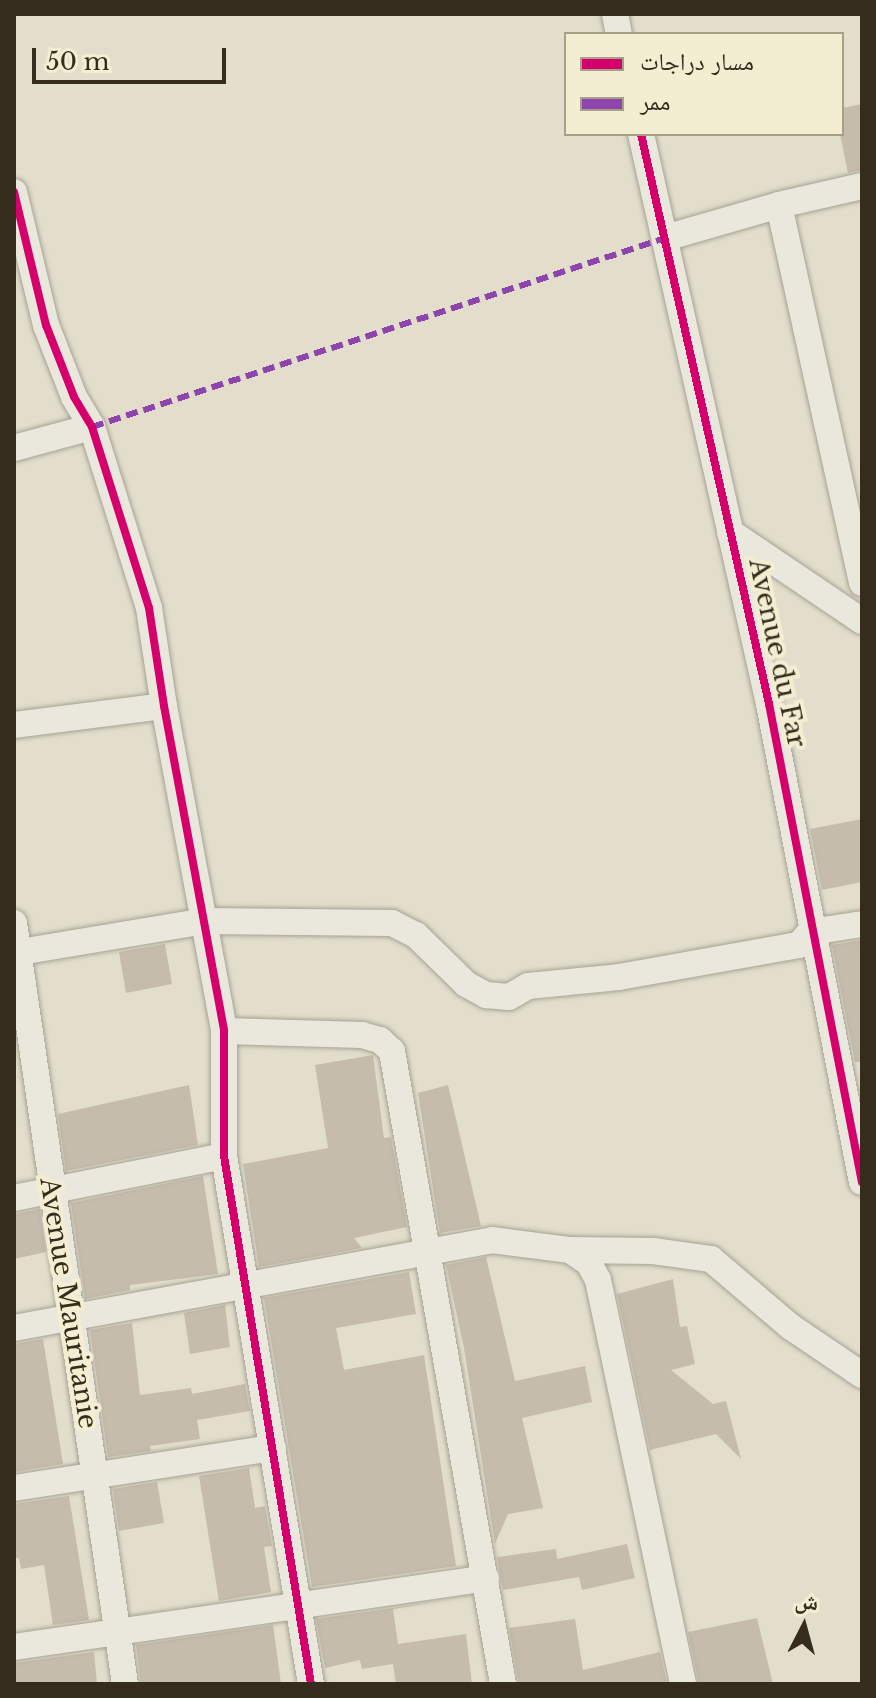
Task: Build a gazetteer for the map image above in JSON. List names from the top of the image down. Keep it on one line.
{"streets":{"street":["Avenue du Far","Avenue Mauritanie"]},"legend":["مسار دراجات","ممر"],"scale_bar":"50 m","north":"top"}
